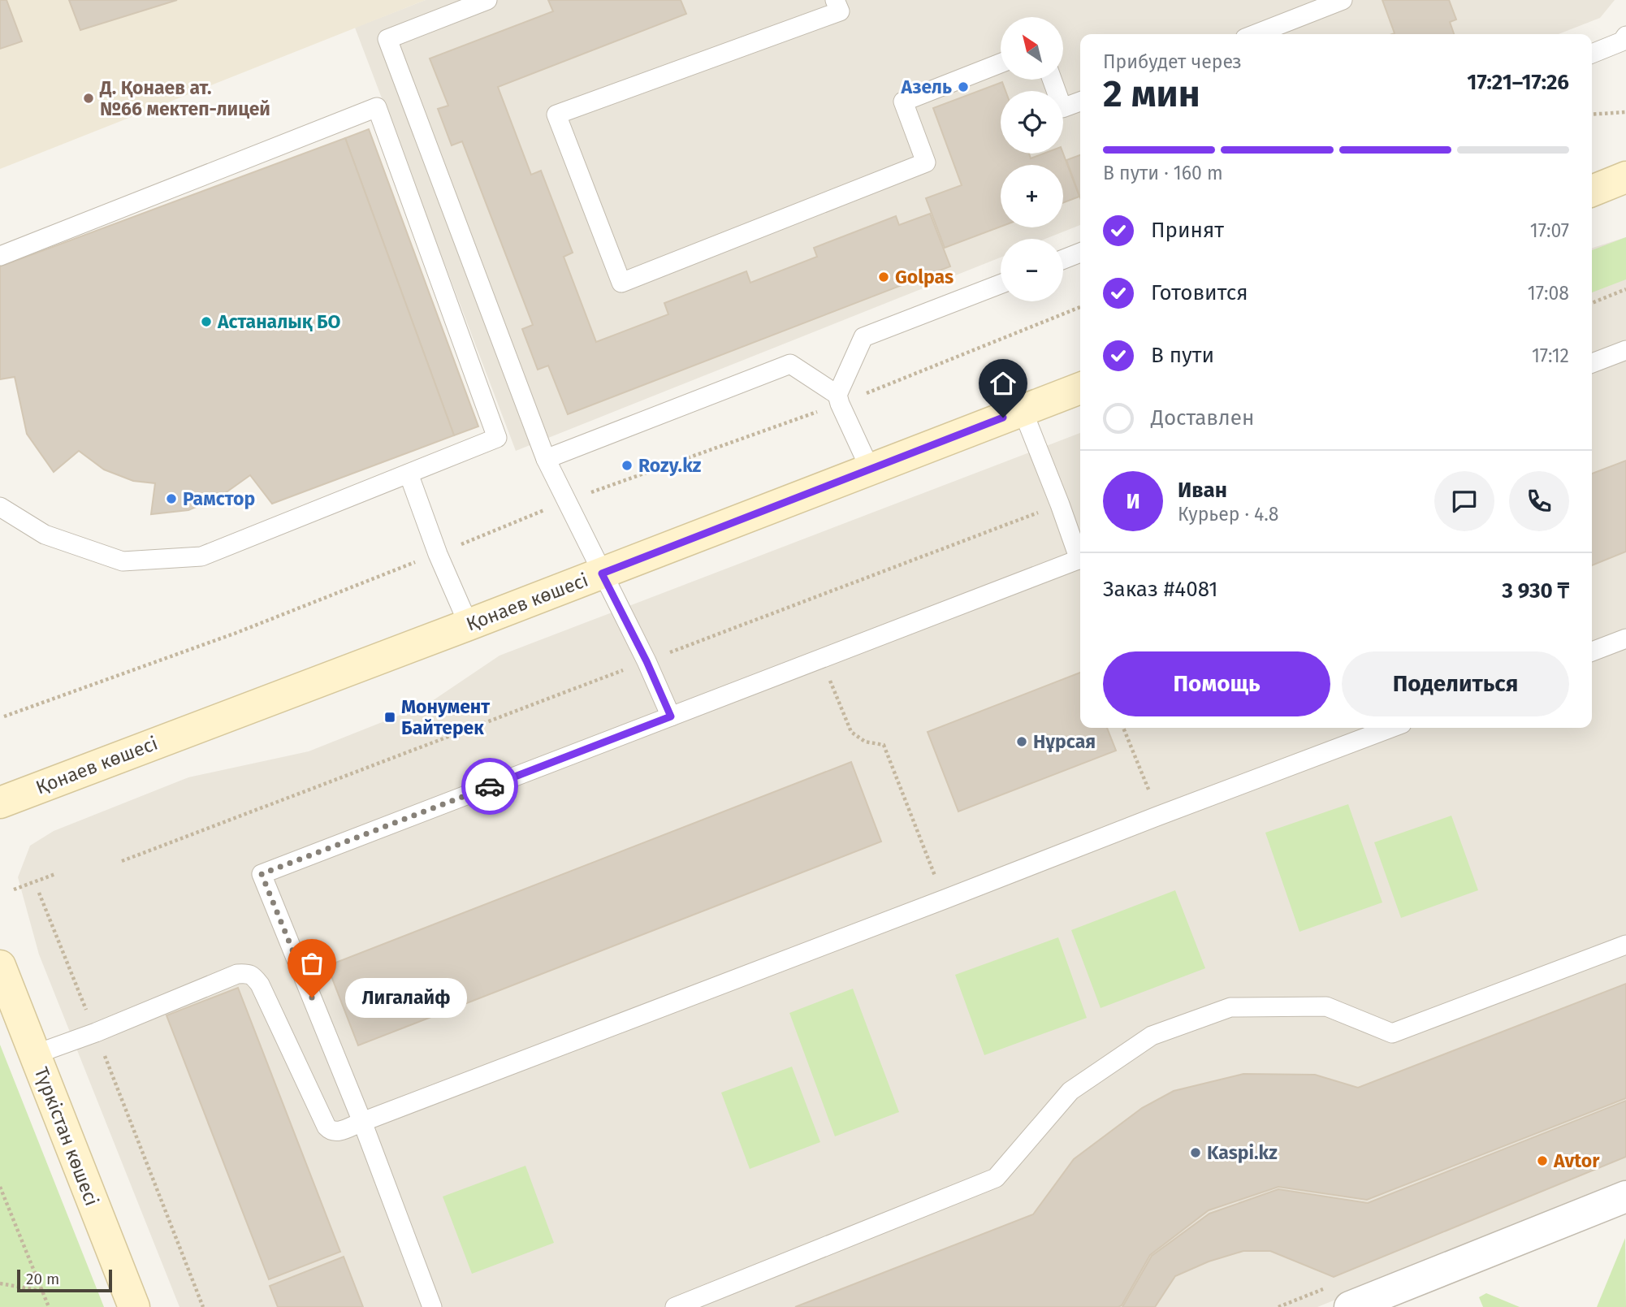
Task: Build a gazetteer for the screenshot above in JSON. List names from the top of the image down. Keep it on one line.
{"streets":{"main road":["Қонаев көшесі","Түркістан көшесі"]},"places":{"other":["Азель","Д. Қонаев ат. №66 мектеп-лицей","Golpas","Астаналық БО","Rozy.kz","Рамстор","Нұрсая","Лигалайф","Kaspi.kz","Avtor"],"transit":["Монумент Байтерек"]},"scale_bar":"20 m","north":"top left","page":{"map_buttons":["+","−"],"heading":["2 мин","Прибудет через","17:21–17:26"],"panel":["Иван","Курьер · 4.8","Заказ #4081","3 930 ₸"],"bar":"В пути · 160 m","list":[["Принят","17:07"],["Готовится","17:08"],["В пути","17:12"],"Доставлен"],"round":"И","buttons":["Помощь","Поделиться"],"bubble":"Лигалайф","scale":"20 m"}}
